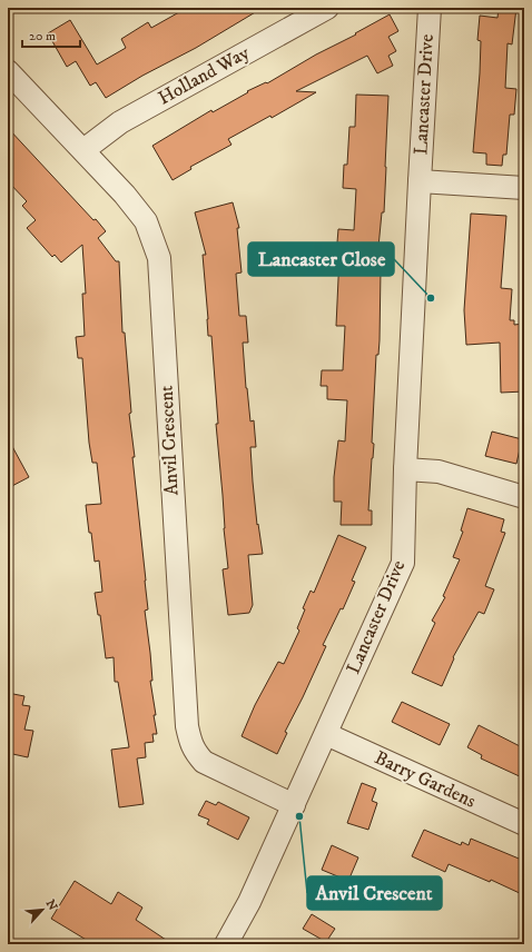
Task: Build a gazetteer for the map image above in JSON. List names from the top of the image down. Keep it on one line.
{"streets":{"street":["Holland Way","Lancaster Drive","Anvil Crescent","Barry Gardens"]},"crossings":[["Holland Way","Anvil Crescent"],["Lancaster Drive","Anvil Crescent"],["Lancaster Drive","Barry Gardens"]],"places":["Lancaster Close","Anvil Crescent"],"scale_bar":"20 m","north":"top right"}
